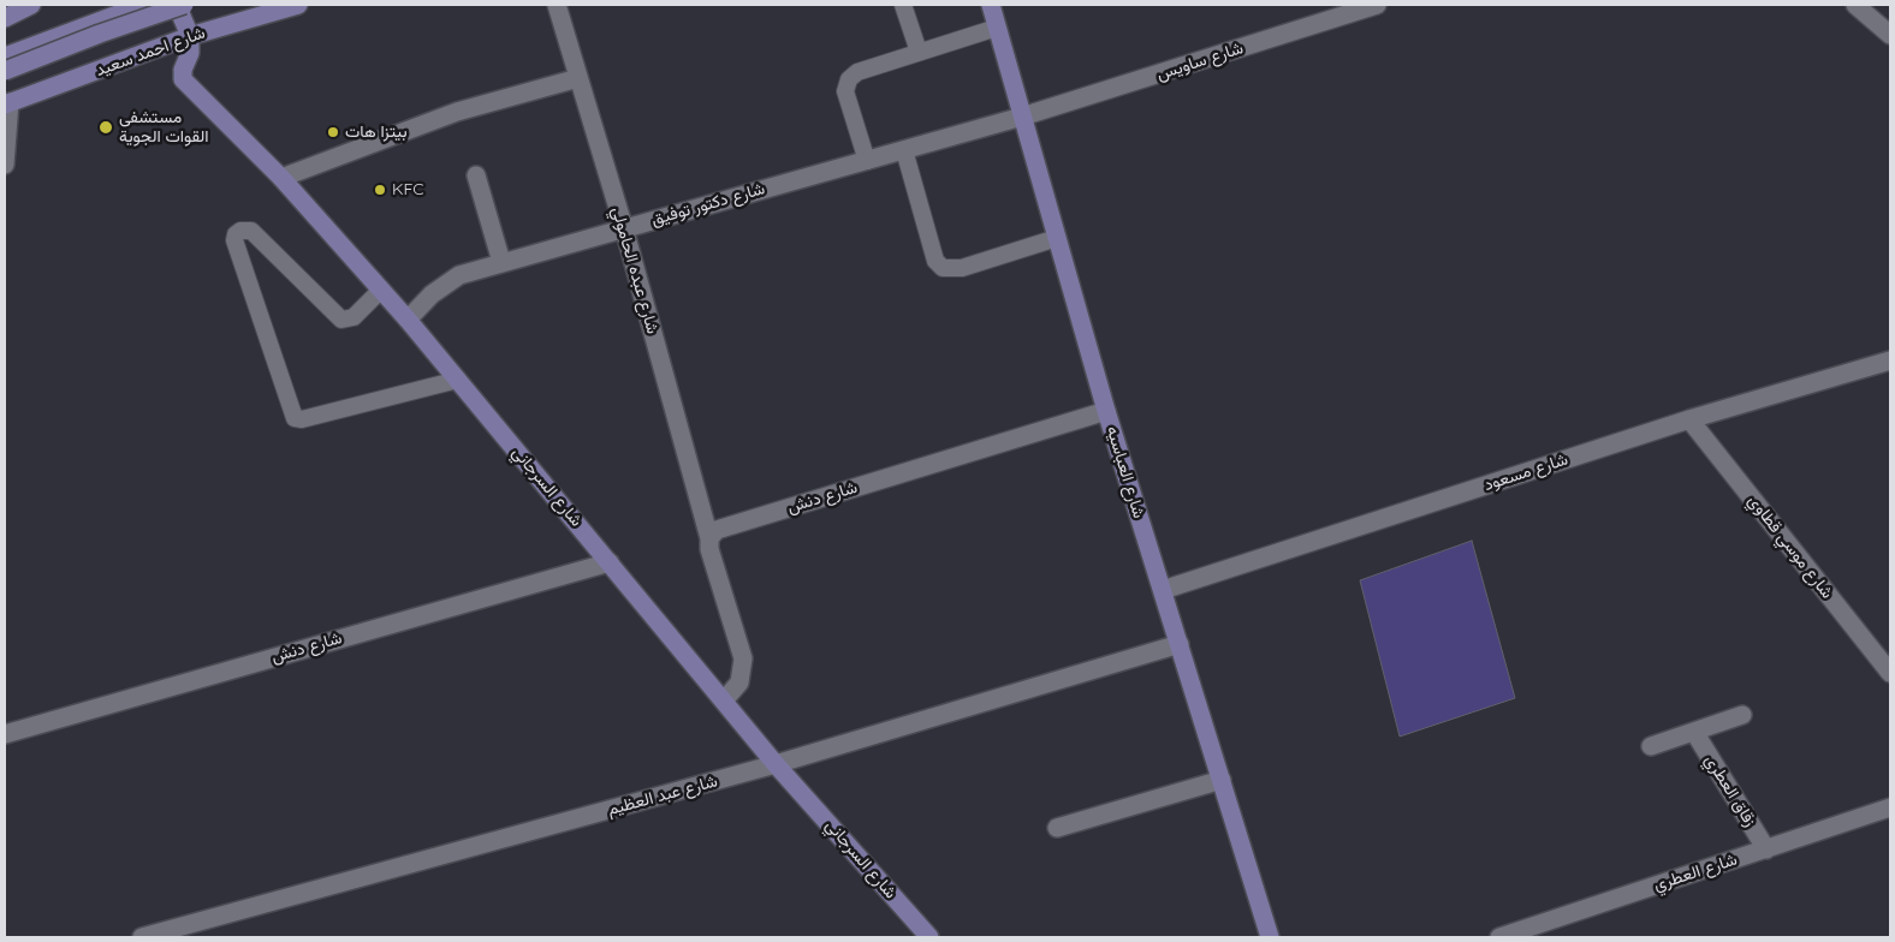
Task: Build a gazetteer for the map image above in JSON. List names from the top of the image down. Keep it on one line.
{"streets":{"main road":["شارع احمد سعيد","شارع العباسيه","شارع السرجاني"],"street":["شارع ساويس","شارع دكتور توفيق","شارع عبده الحامولي","شارع مسعود","شارع دنش","شارع موسي قطاوي","زقاق العطري","شارع عبد العظيم","شارع العطري"]},"crossings":[["شارع احمد سعيد","شارع السرجاني"],["شارع ساويس","شارع دكتور توفيق"],["شارع ساويس","شارع العباسيه"],["شارع دكتور توفيق","شارع عبده الحامولي"],["شارع دكتور توفيق","شارع العباسيه"],["شارع دكتور توفيق","شارع السرجاني"],["شارع عبده الحامولي","شارع دنش"],["شارع العباسيه","شارع مسعود"],["شارع العباسيه","شارع دنش"],["شارع العباسيه","شارع عبد العظيم"],["شارع مسعود","شارع موسي قطاوي"],["شارع السرجاني","شارع دنش"],["شارع السرجاني","شارع عبد العظيم"],["زقاق العطري","شارع العطري"]],"places":["مستشفى القوات الجوية","بيتزا هات","KFC"]}
